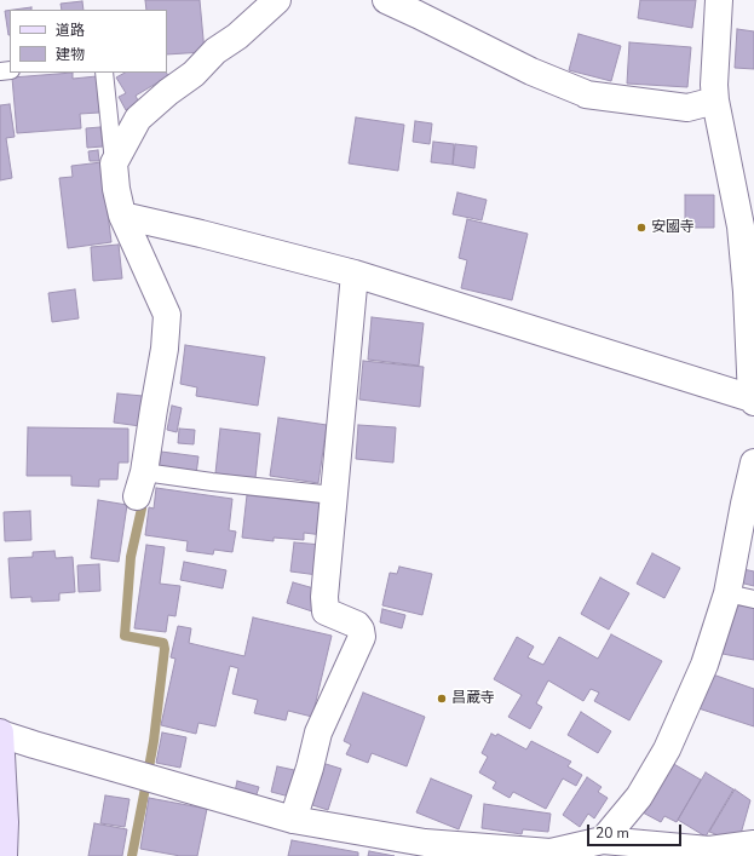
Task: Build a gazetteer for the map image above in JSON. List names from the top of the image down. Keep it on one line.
{"places":["安國寺","昌蔵寺"],"legend":["道路","建物"],"scale_bar":"20 m"}
